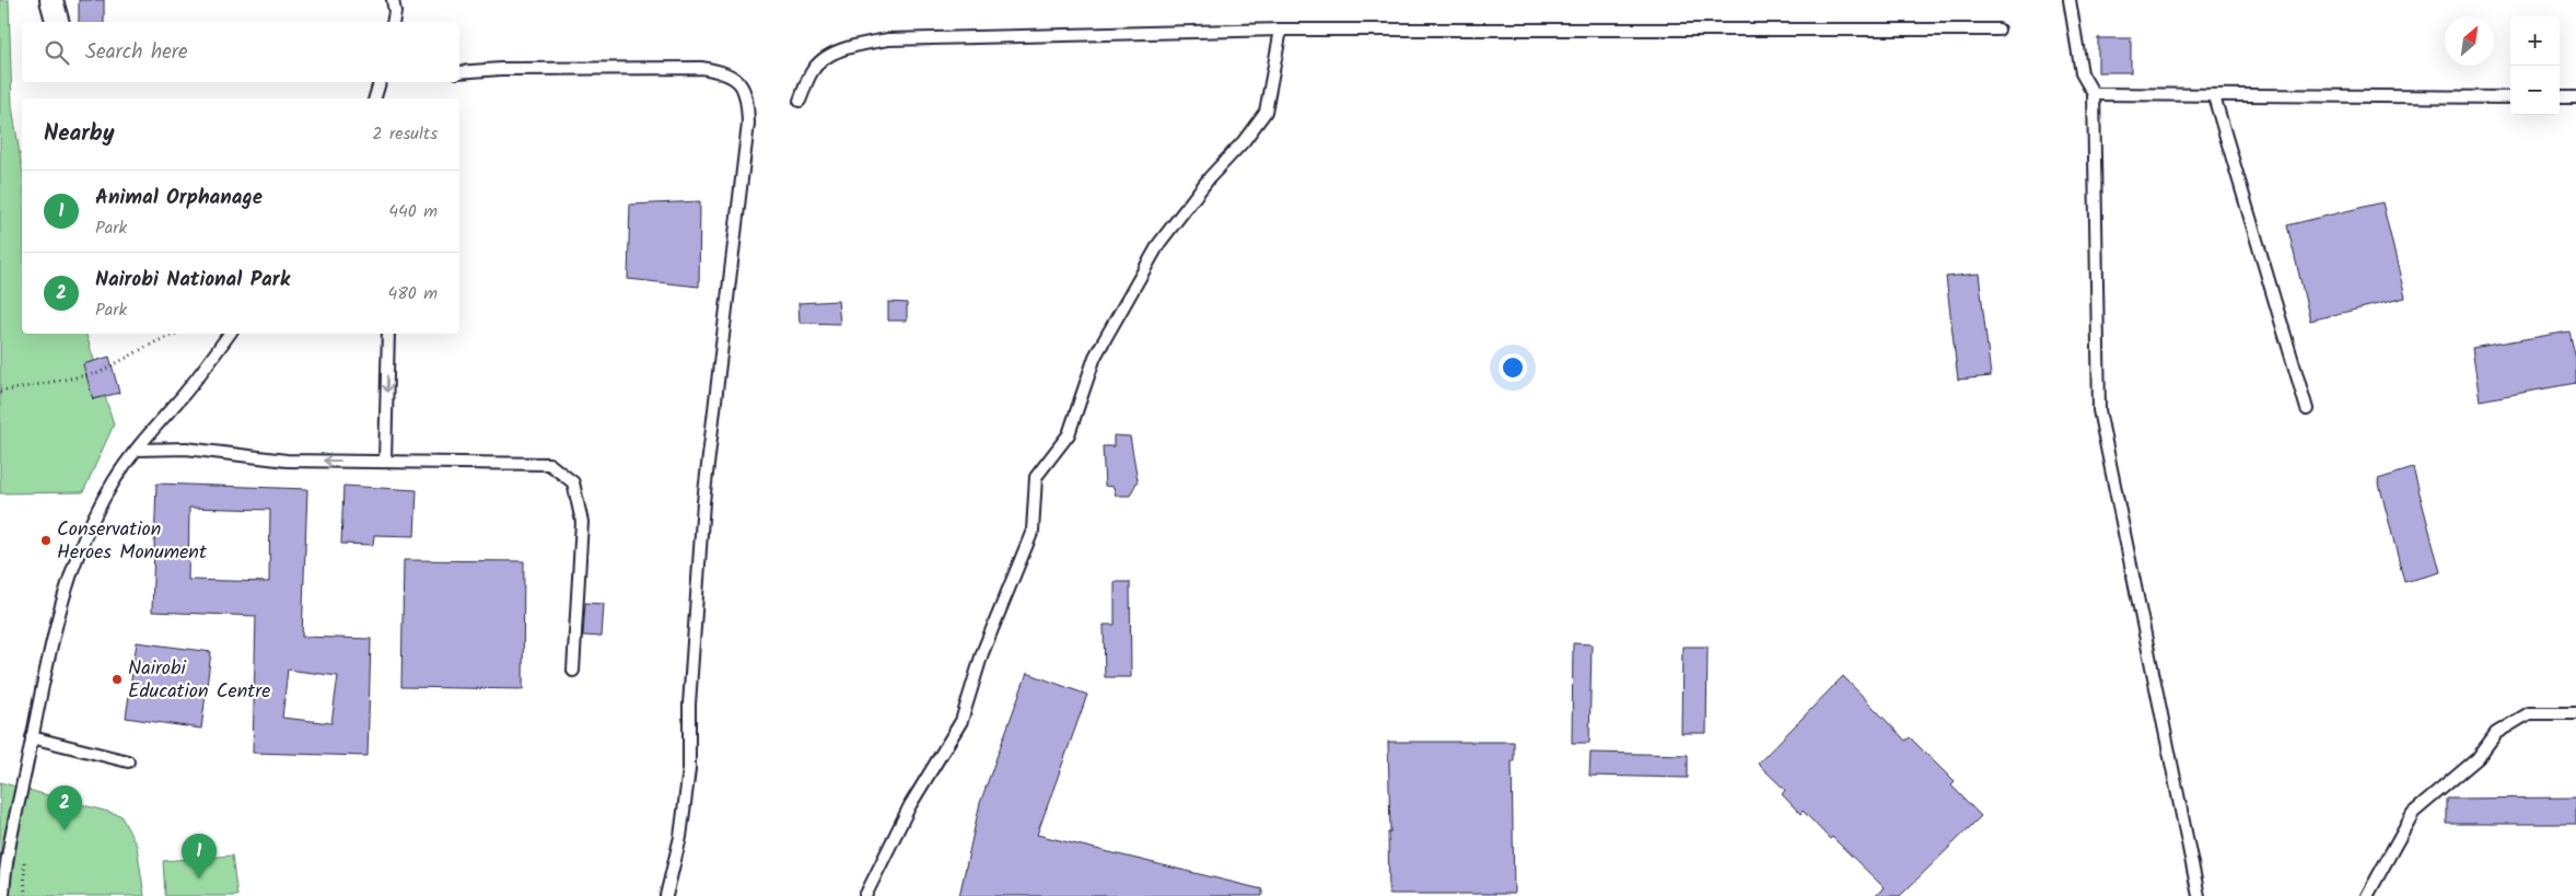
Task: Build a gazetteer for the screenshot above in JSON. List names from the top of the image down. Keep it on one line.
{"places":["Conservation Heroes Monument","Nairobi Education Centre"],"north":"top right","page":{"map_buttons":["+","−"],"search":"Search here","heading":["Nearby","2 results"],"list":[{"mark":"1","name":"Animal Orphanage","note":"Park","value":"440 m"},{"mark":"2","name":"Nairobi National Park","note":"Park","value":"480 m"}],"pins":["2","1"]}}
